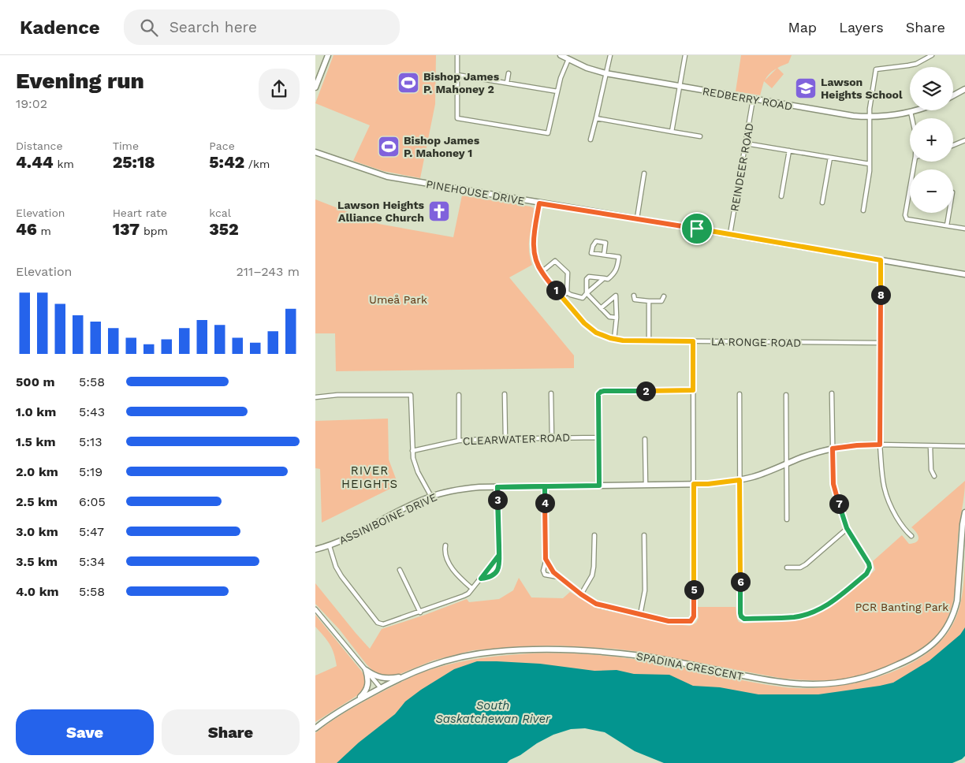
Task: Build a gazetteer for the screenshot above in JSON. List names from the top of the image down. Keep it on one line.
{"streets":{"street":["REDBERRY ROAD","REINDEER ROAD","PINEHOUSE DRIVE","LA RONGE ROAD","CLEARWATER ROAD","ASSINIBOINE DRIVE","SPADINA CRESCENT"]},"crossings":[["REDBERRY ROAD","REINDEER ROAD"],["REINDEER ROAD","PINEHOUSE DRIVE"],["PINEHOUSE DRIVE","LA RONGE ROAD"]],"districts":["RIVER HEIGHTS"],"water":["South Saskatchewan River"],"parks":["Umeå Park","PCR Banting Park"],"places":{"sports":["Bishop James P. Mahoney 2","Bishop James P. Mahoney 1"],"school or university":["Lawson Heights School"],"church":["Lawson Heights Alliance Church"]},"page":{"header":"Kadence","search":"Search here","nav":["Map","Layers","Share"],"heading":["Evening run","19:02"],"map_buttons":["+","−"],"stats":[["Distance","4.44 km"],["Time","25:18"],["Pace","5:42 /km"],["Elevation","46 m"],["Heart rate","137 bpm"],["kcal","352"]],"chart":["Elevation","211–243 m"],"pins":["1","8","2","3","4","7","6","5"],"list":[{"name":"500 m","note":"5:58"},{"name":"1.0 km","note":"5:43"},{"name":"1.5 km","note":"5:13"},{"name":"2.0 km","note":"5:19"},{"name":"2.5 km","note":"6:05"},{"name":"3.0 km","note":"5:47"},{"name":"3.5 km","note":"5:34"},{"name":"4.0 km","note":"5:58"}],"buttons":["Save","Share"]}}
